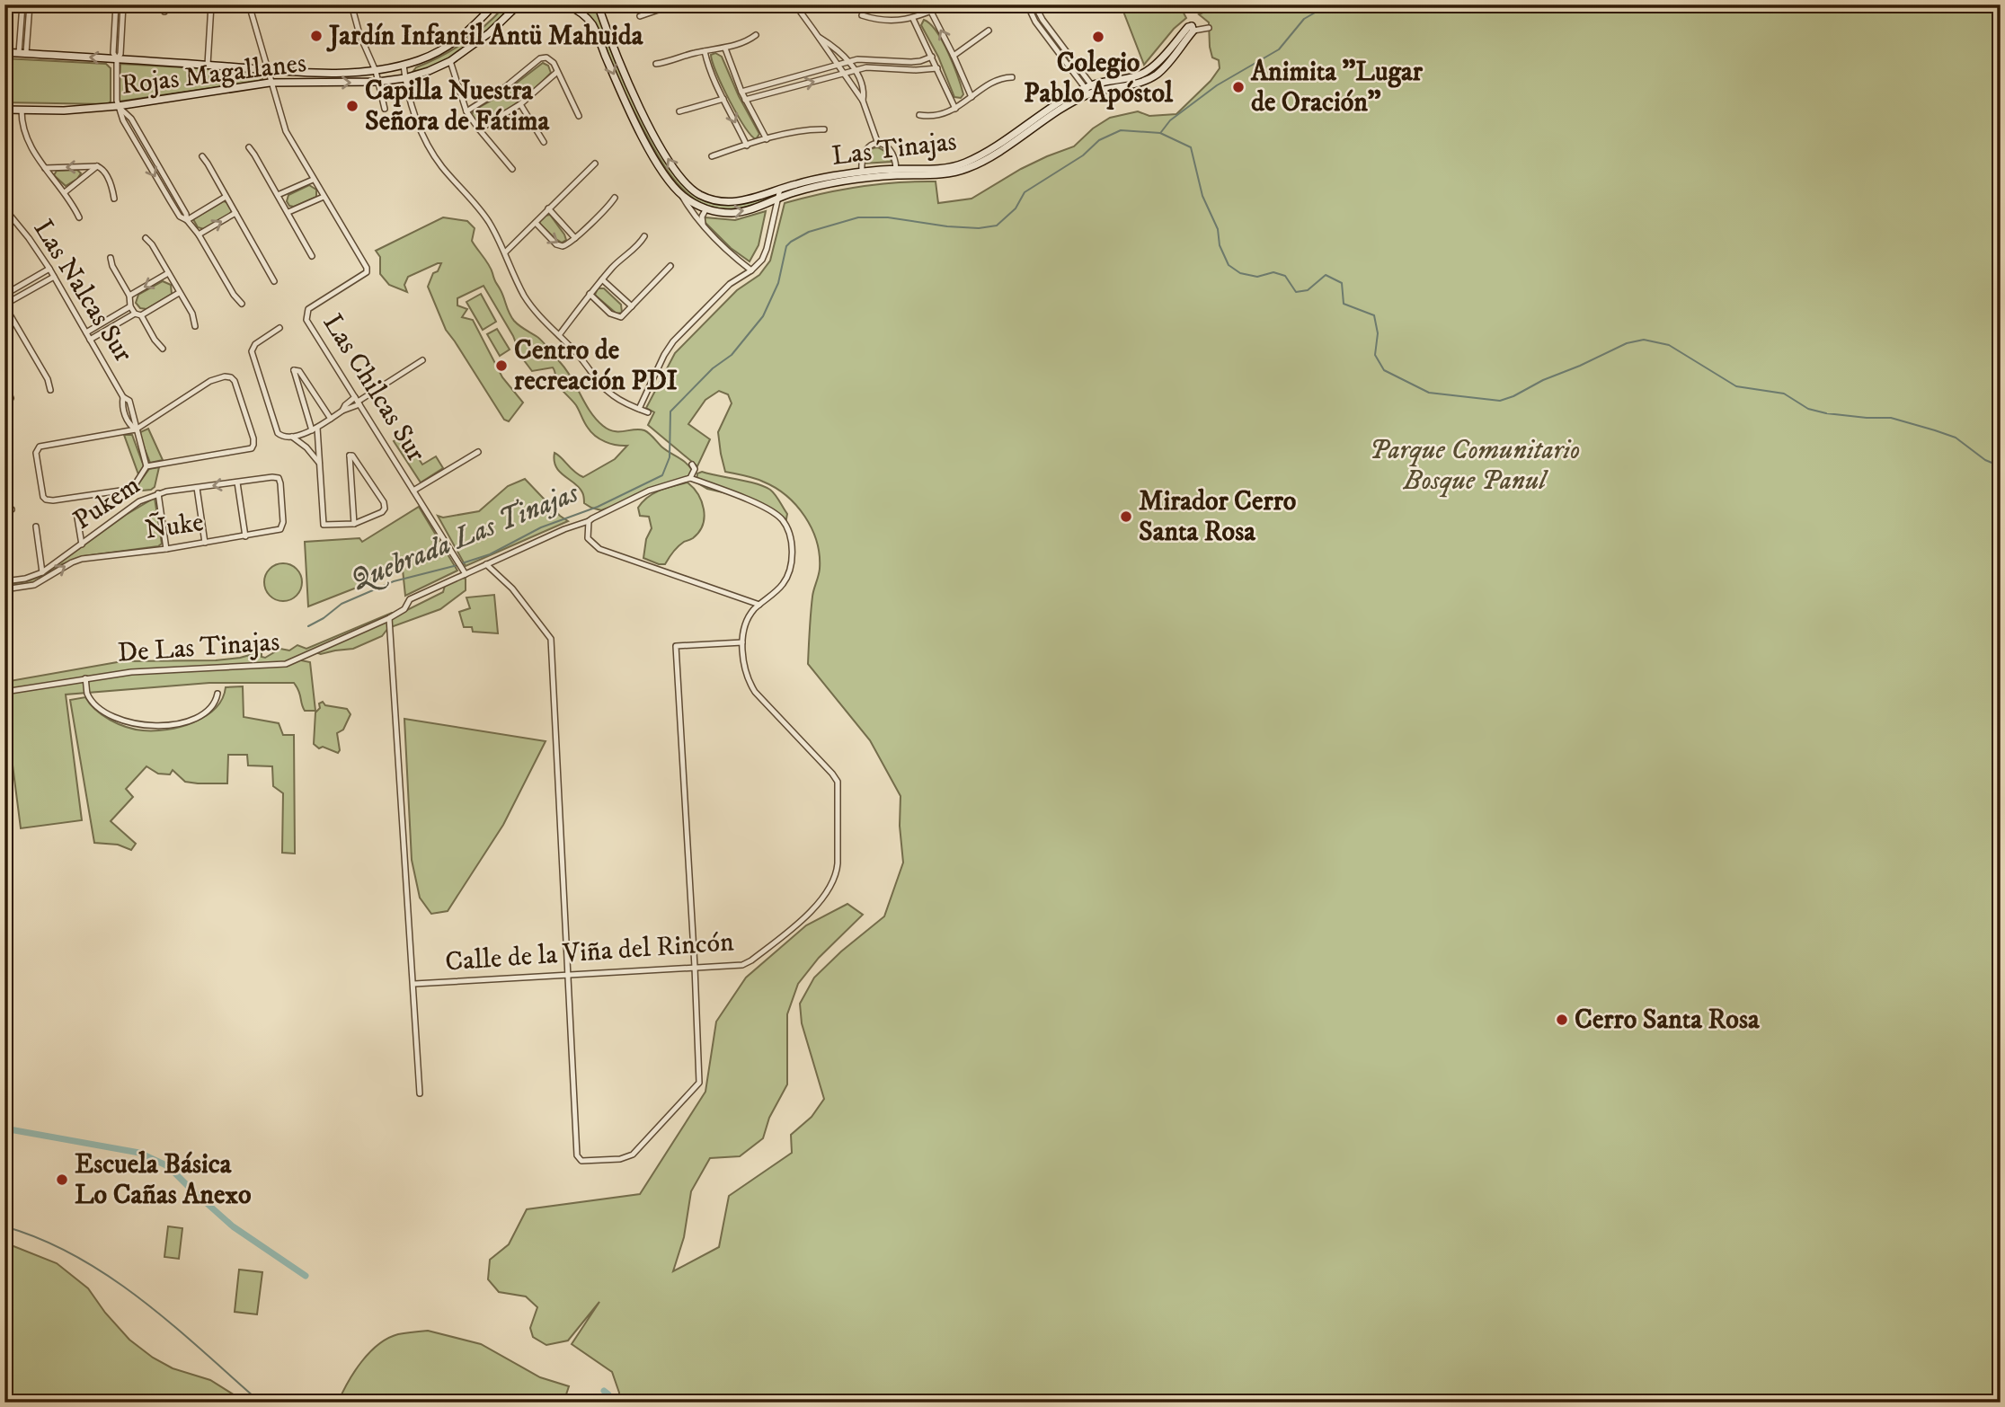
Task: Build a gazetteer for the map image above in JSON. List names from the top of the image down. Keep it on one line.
{"streets":{"street":["Rojas Magallanes","Las Tinajas","Las Nalcas Sur","Las Chilcas Sur","Pukem","Ñuke","De Las Tinajas","Calle de la Viña del Rincón"]},"crossings":[["Rojas Magallanes","Las Chilcas Sur"],["Las Chilcas Sur","De Las Tinajas"],["Pukem","Ñuke"]],"one_way":["Ñuke"],"water":["Quebrada Las Tinajas"],"parks":["Parque Comunitario Bosque Panul"],"places":["Jardín Infantil Antü Mahuida","Colegio Pablo Apóstol","Animita \"Lugar de Oración\"","Capilla Nuestra Señora de Fátima","Centro de recreación PDI","Mirador Cerro Santa Rosa","Cerro Santa Rosa","Escuela Básica Lo Cañas Anexo"]}
